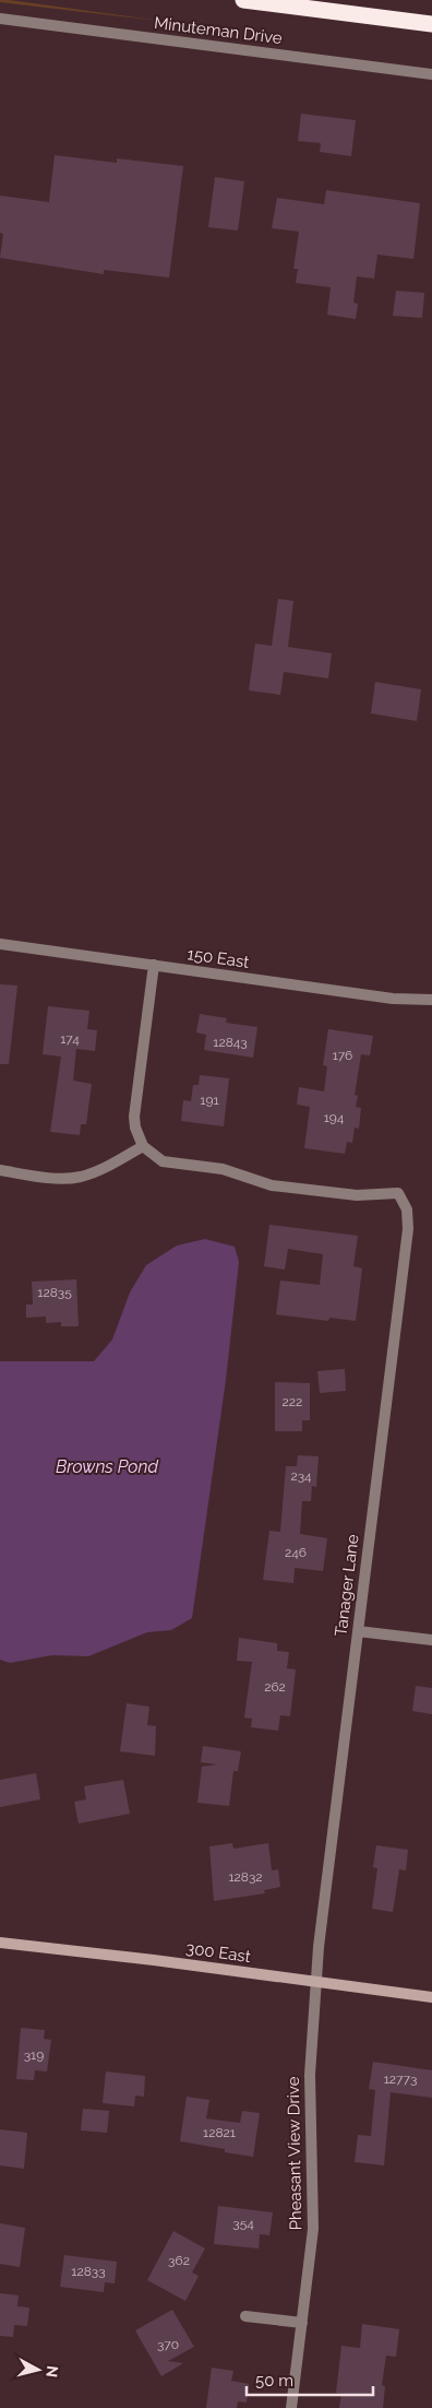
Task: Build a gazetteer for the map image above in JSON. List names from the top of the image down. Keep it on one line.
{"streets":{"main road":["300 East"],"street":["Minuteman Drive","150 East","Tanager Lane","Pheasant View Drive"]},"crossings":[["Tanager Lane","300 East"],["Tanager Lane","Pheasant View Drive"],["300 East","Pheasant View Drive"]],"water":["Browns Pond"],"house_numbers":["174","12843","176","191","194","12835","222","234","246","262","12832","319","12773","12821","354","362","12833","370"],"scale_bar":"50 m","north":"right"}
